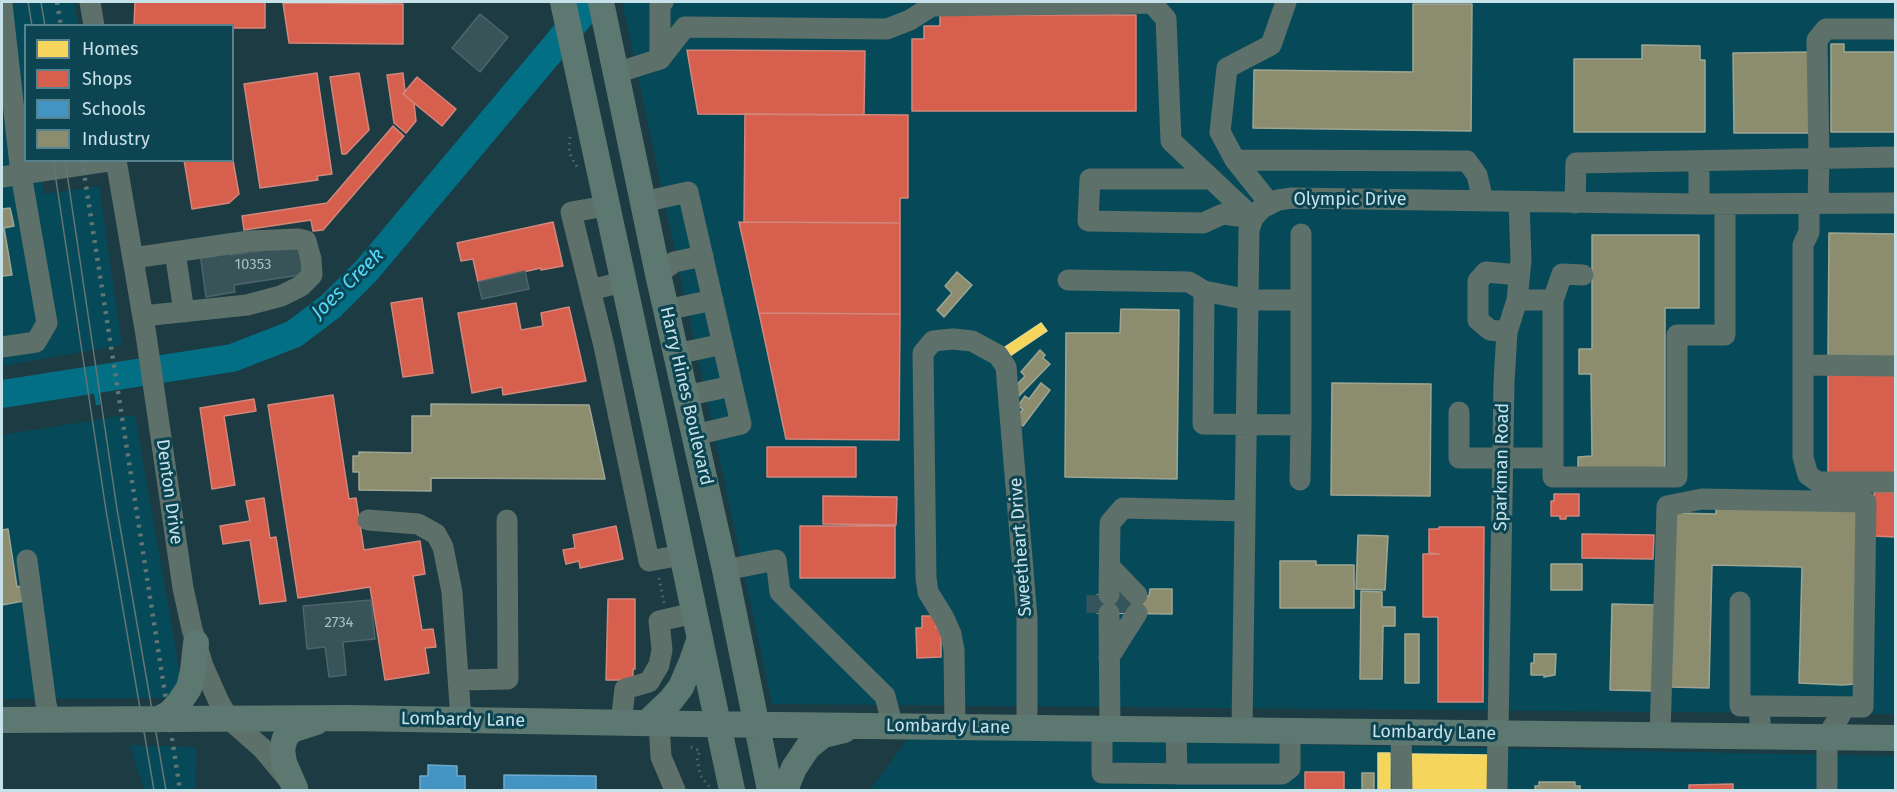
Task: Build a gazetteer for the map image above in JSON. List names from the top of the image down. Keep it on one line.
{"streets":{"main road":["Harry Hines Boulevard","Lombardy Lane"],"street":["Olympic Drive","Sparkman Road","Denton Drive","Sweetheart Drive"]},"crossings":[["Olympic Drive","Sparkman Road"],["Harry Hines Boulevard","Lombardy Lane"],["Sparkman Road","Lombardy Lane"],["Denton Drive","Lombardy Lane"],["Sweetheart Drive","Lombardy Lane"]],"water":["Joes Creek"],"house_numbers":["10353","2734"],"legend":["Homes","Shops","Schools","Industry"]}
